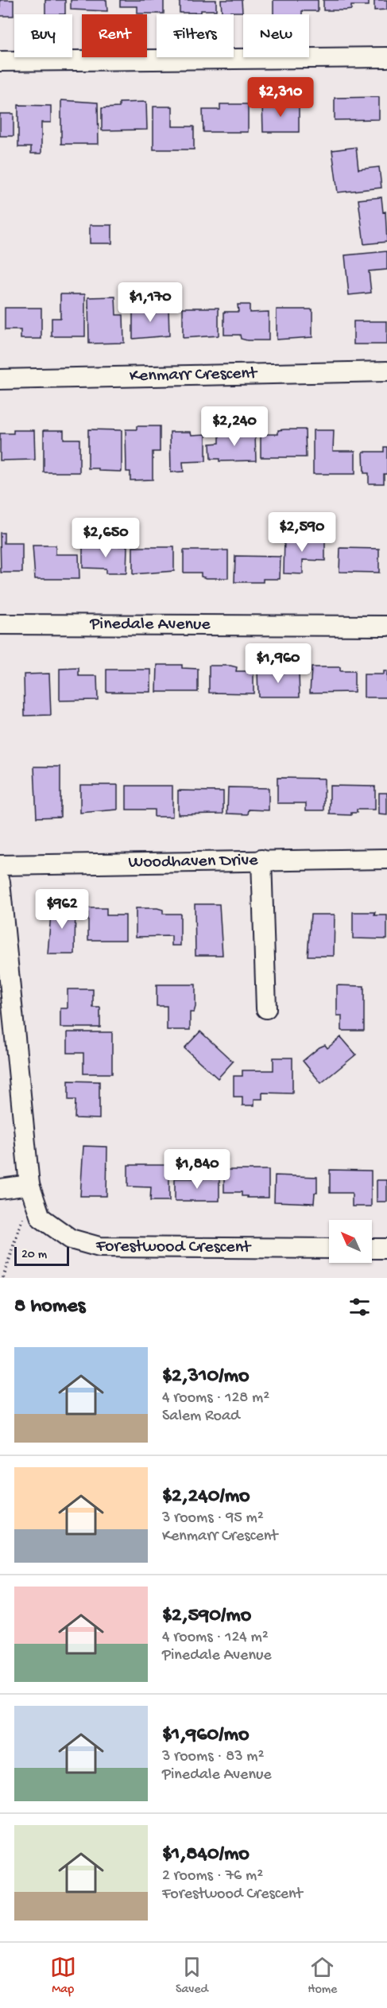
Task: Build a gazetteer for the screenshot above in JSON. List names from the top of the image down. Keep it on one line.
{"streets":{"street":["Kenmarr Crescent","Pinedale Avenue","Woodhaven Drive","Forestwood Crescent"]},"scale_bar":"20 m","north":"top left","page":{"chip":["Buy","Rent","Filters","New"],"price":["$2,310","$1,170","$2,240","$2,590","$2,650","$1,960","$962","$1,840"],"scale":"20 m","heading":"8 homes","list":[{"name":"$2,310/mo","note":"4 rooms · 128 m² · Salem Road"},{"name":"$2,240/mo","note":"3 rooms · 95 m² · Kenmarr Crescent"},{"name":"$2,590/mo","note":"4 rooms · 124 m² · Pinedale Avenue"},{"name":"$1,960/mo","note":"3 rooms · 83 m² · Pinedale Avenue"},{"name":"$1,840/mo","note":"2 rooms · 76 m² · Forestwood Crescent"}],"tabs":["Map","Saved","Home"]}}
